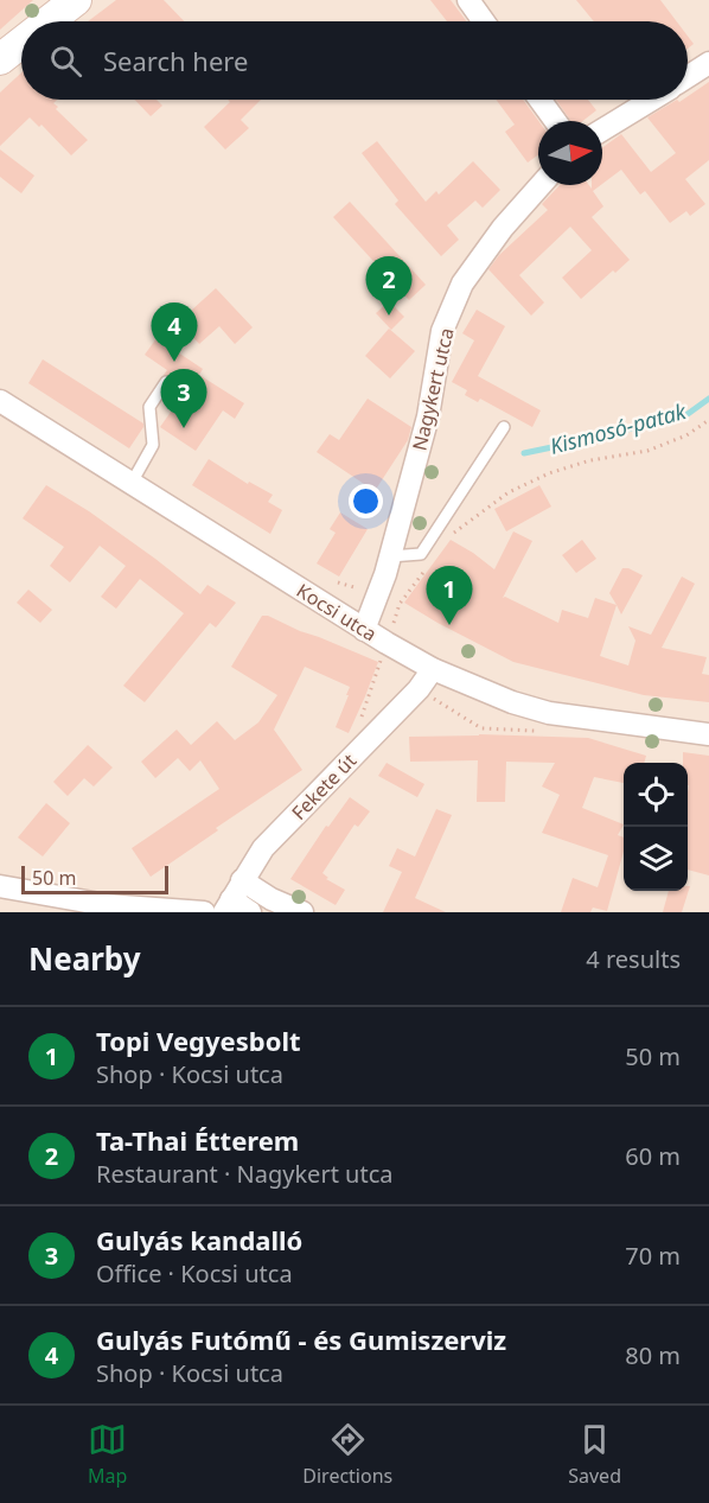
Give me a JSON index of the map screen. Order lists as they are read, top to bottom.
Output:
{
  "streets": {
    "street": ["Nagykert utca", "Kocsi utca", "Fekete út"]
  },
  "crossings": [
    ["Nagykert utca", "Kocsi utca"],
    ["Kocsi utca", "Fekete út"]
  ],
  "water": ["Kismosó-patak"],
  "scale_bar": "50 m",
  "north": "right",
  "page": {
    "search": "Search here",
    "pins": [
      "2",
      "4",
      "3",
      "1"
    ],
    "scale": "50 m",
    "heading": ["Nearby", "4 results"],
    "list": [
      {
        "mark": "1",
        "name": "Topi Vegyesbolt",
        "note": "Shop · Kocsi utca",
        "value": "50 m"
      },
      {
        "mark": "2",
        "name": "Ta-Thai Étterem",
        "note": "Restaurant · Nagykert utca",
        "value": "60 m"
      },
      {
        "mark": "3",
        "name": "Gulyás kandalló",
        "note": "Office · Kocsi utca",
        "value": "70 m"
      },
      {
        "mark": "4",
        "name": "Gulyás Futómű - és Gumiszerviz",
        "note": "Shop · Kocsi utca",
        "value": "80 m"
      }
    ],
    "nav": ["Map", "Directions", "Saved"]
  }
}
